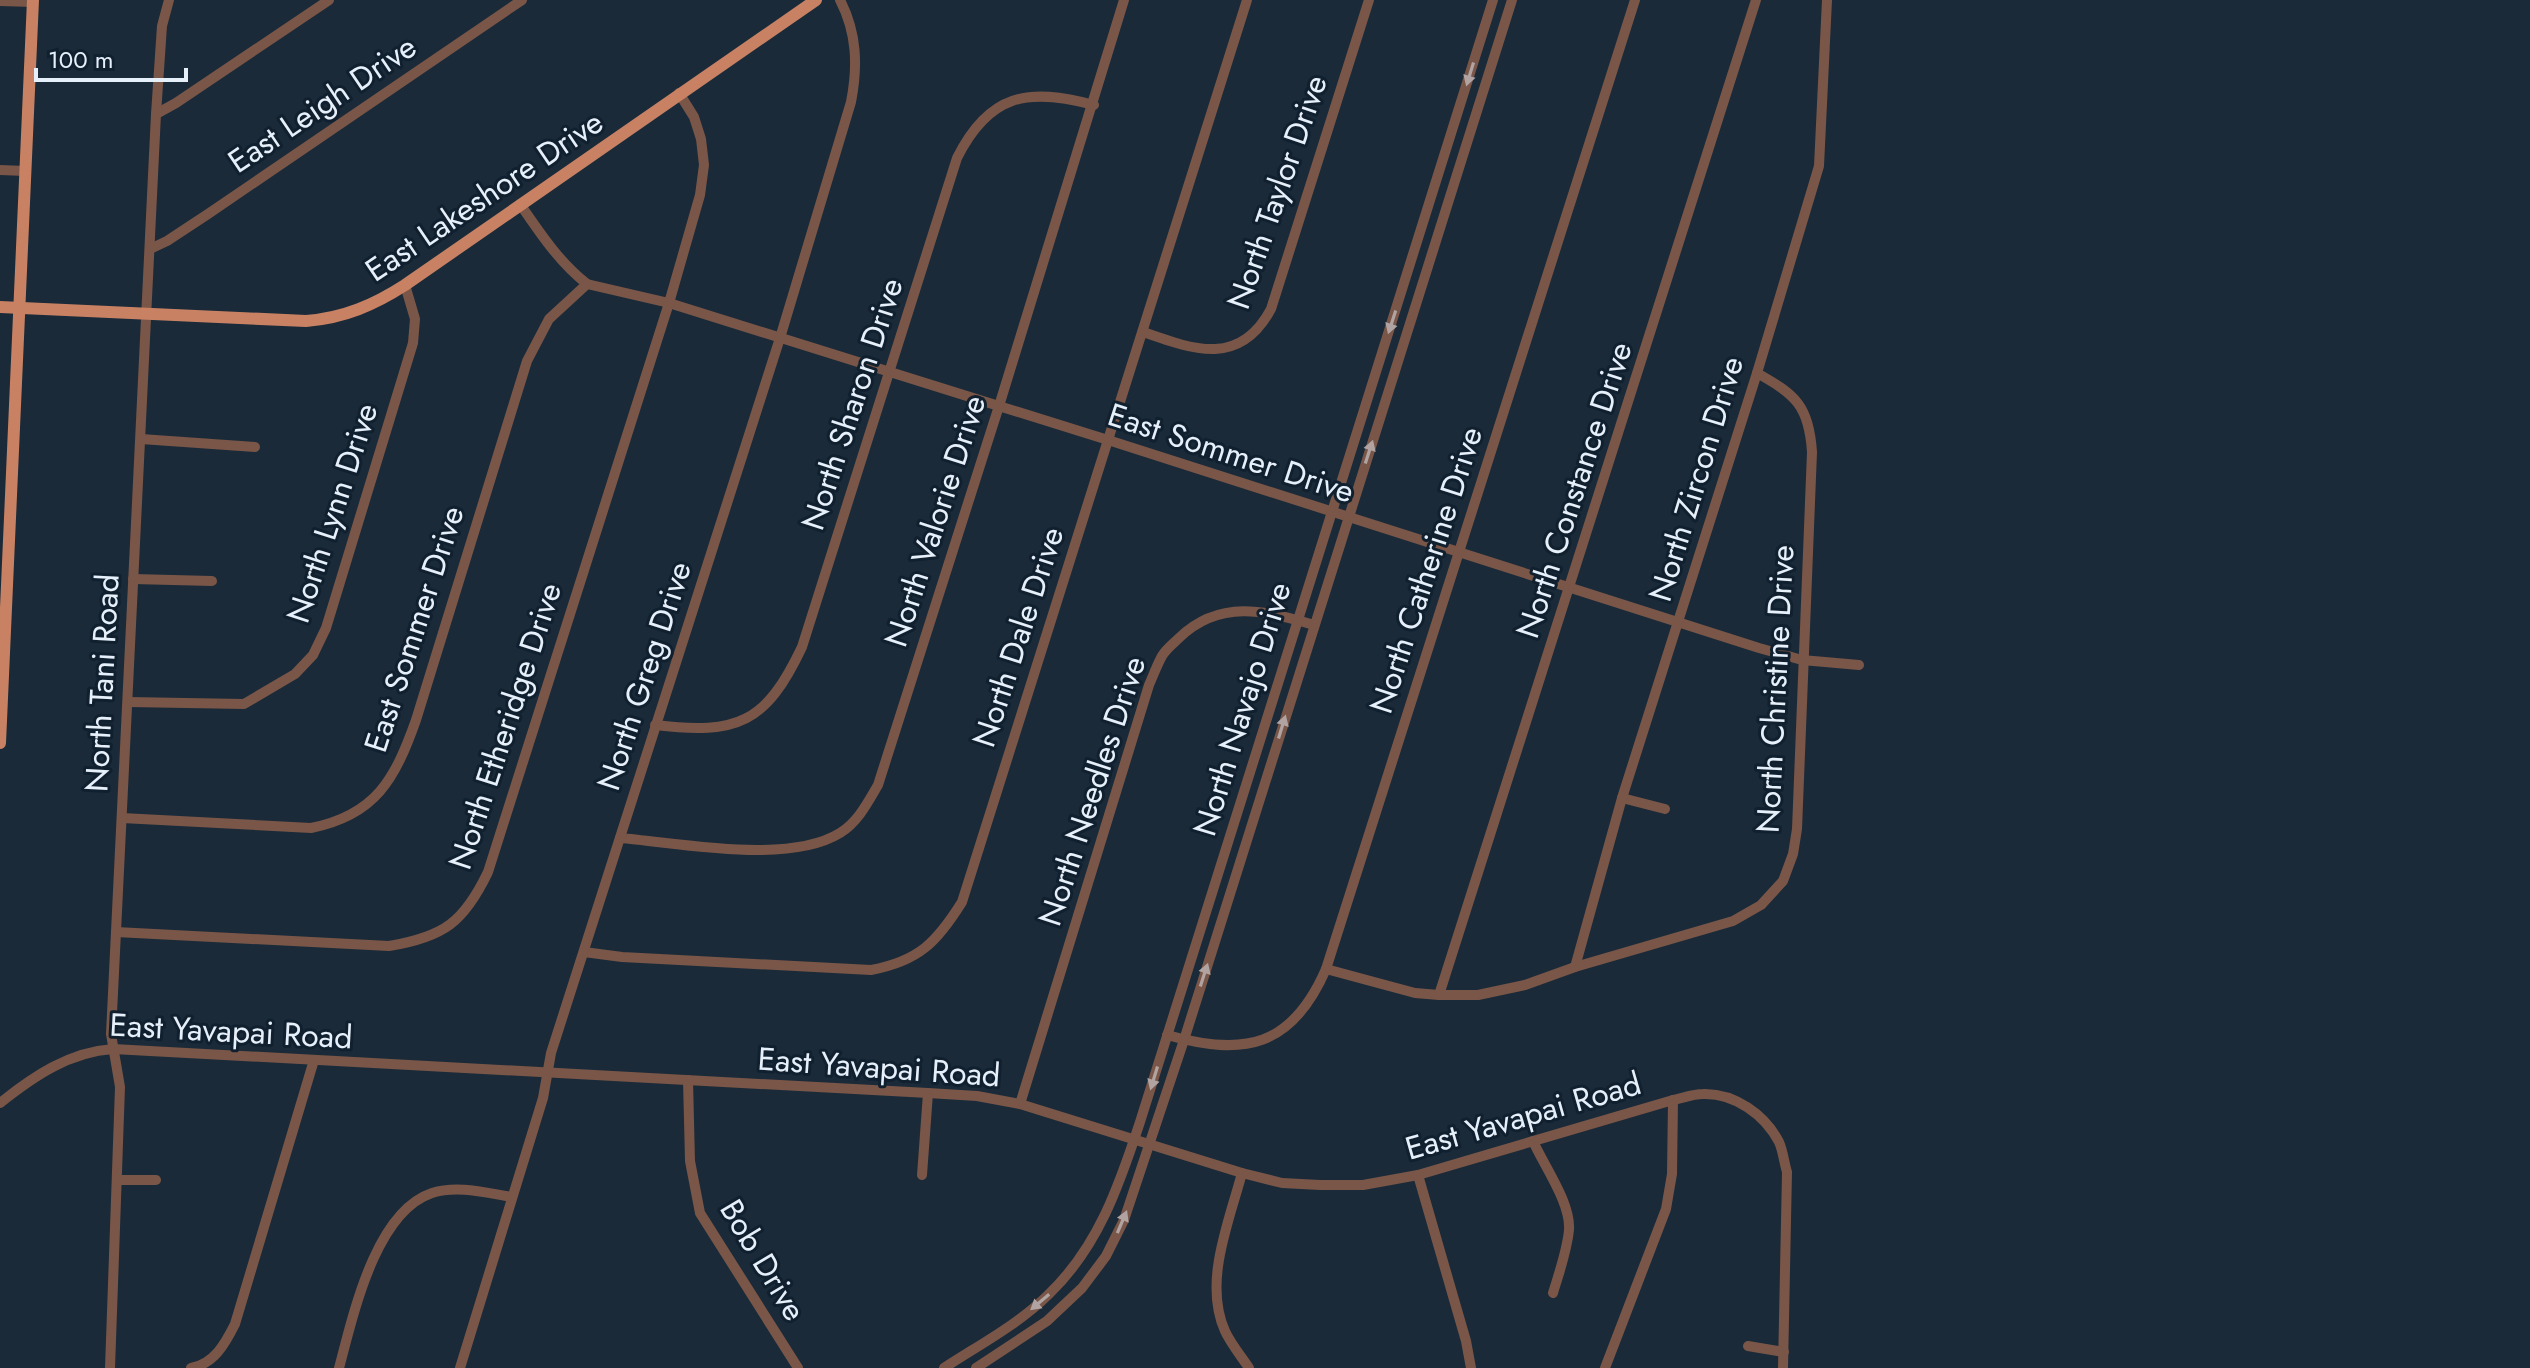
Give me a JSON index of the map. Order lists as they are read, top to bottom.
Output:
{
  "streets": {
    "main road": ["East Lakeshore Drive"],
    "street": [
      "East Leigh Drive",
      "North Taylor Drive",
      "North Sharon Drive",
      "East Sommer Drive",
      "North Zircon Drive",
      "North Constance Drive",
      "North Lynn Drive",
      "North Valorie Drive",
      "North Catherine Drive",
      "North Dale Drive",
      "North Greg Drive",
      "North Tani Road",
      "North Christine Drive",
      "North Navajo Drive",
      "North Etheridge Drive",
      "North Needles Drive",
      "East Yavapai Road",
      "Bob Drive"
    ]
  },
  "crossings": [
    ["East Leigh Drive", "North Tani Road"],
    ["North Taylor Drive", "North Dale Drive"],
    ["East Lakeshore Drive", "North Lynn Drive"],
    ["East Lakeshore Drive", "North Tani Road"],
    ["East Lakeshore Drive", "North Etheridge Drive"],
    ["North Sharon Drive", "East Sommer Drive"],
    ["North Sharon Drive", "North Valorie Drive"],
    ["North Sharon Drive", "North Greg Drive"],
    ["East Sommer Drive", "North Zircon Drive"],
    ["East Sommer Drive", "North Constance Drive"],
    ["East Sommer Drive", "North Valorie Drive"],
    ["East Sommer Drive", "North Catherine Drive"],
    ["East Sommer Drive", "North Dale Drive"],
    ["East Sommer Drive", "North Greg Drive"],
    ["East Sommer Drive", "North Tani Road"],
    ["East Sommer Drive", "North Christine Drive"],
    ["East Sommer Drive", "North Navajo Drive"],
    ["East Sommer Drive", "North Etheridge Drive"],
    ["North Zircon Drive", "North Christine Drive"],
    ["North Constance Drive", "North Christine Drive"],
    ["North Lynn Drive", "North Tani Road"],
    ["North Valorie Drive", "North Greg Drive"],
    ["North Catherine Drive", "North Christine Drive"],
    ["North Catherine Drive", "North Navajo Drive"],
    ["North Dale Drive", "North Greg Drive"],
    ["North Greg Drive", "East Yavapai Road"],
    ["North Tani Road", "North Etheridge Drive"],
    ["North Tani Road", "East Yavapai Road"],
    ["North Navajo Drive", "North Needles Drive"],
    ["North Navajo Drive", "East Yavapai Road"],
    ["North Needles Drive", "East Yavapai Road"],
    ["East Yavapai Road", "Bob Drive"]
  ],
  "scale_bar": "100 m"
}
